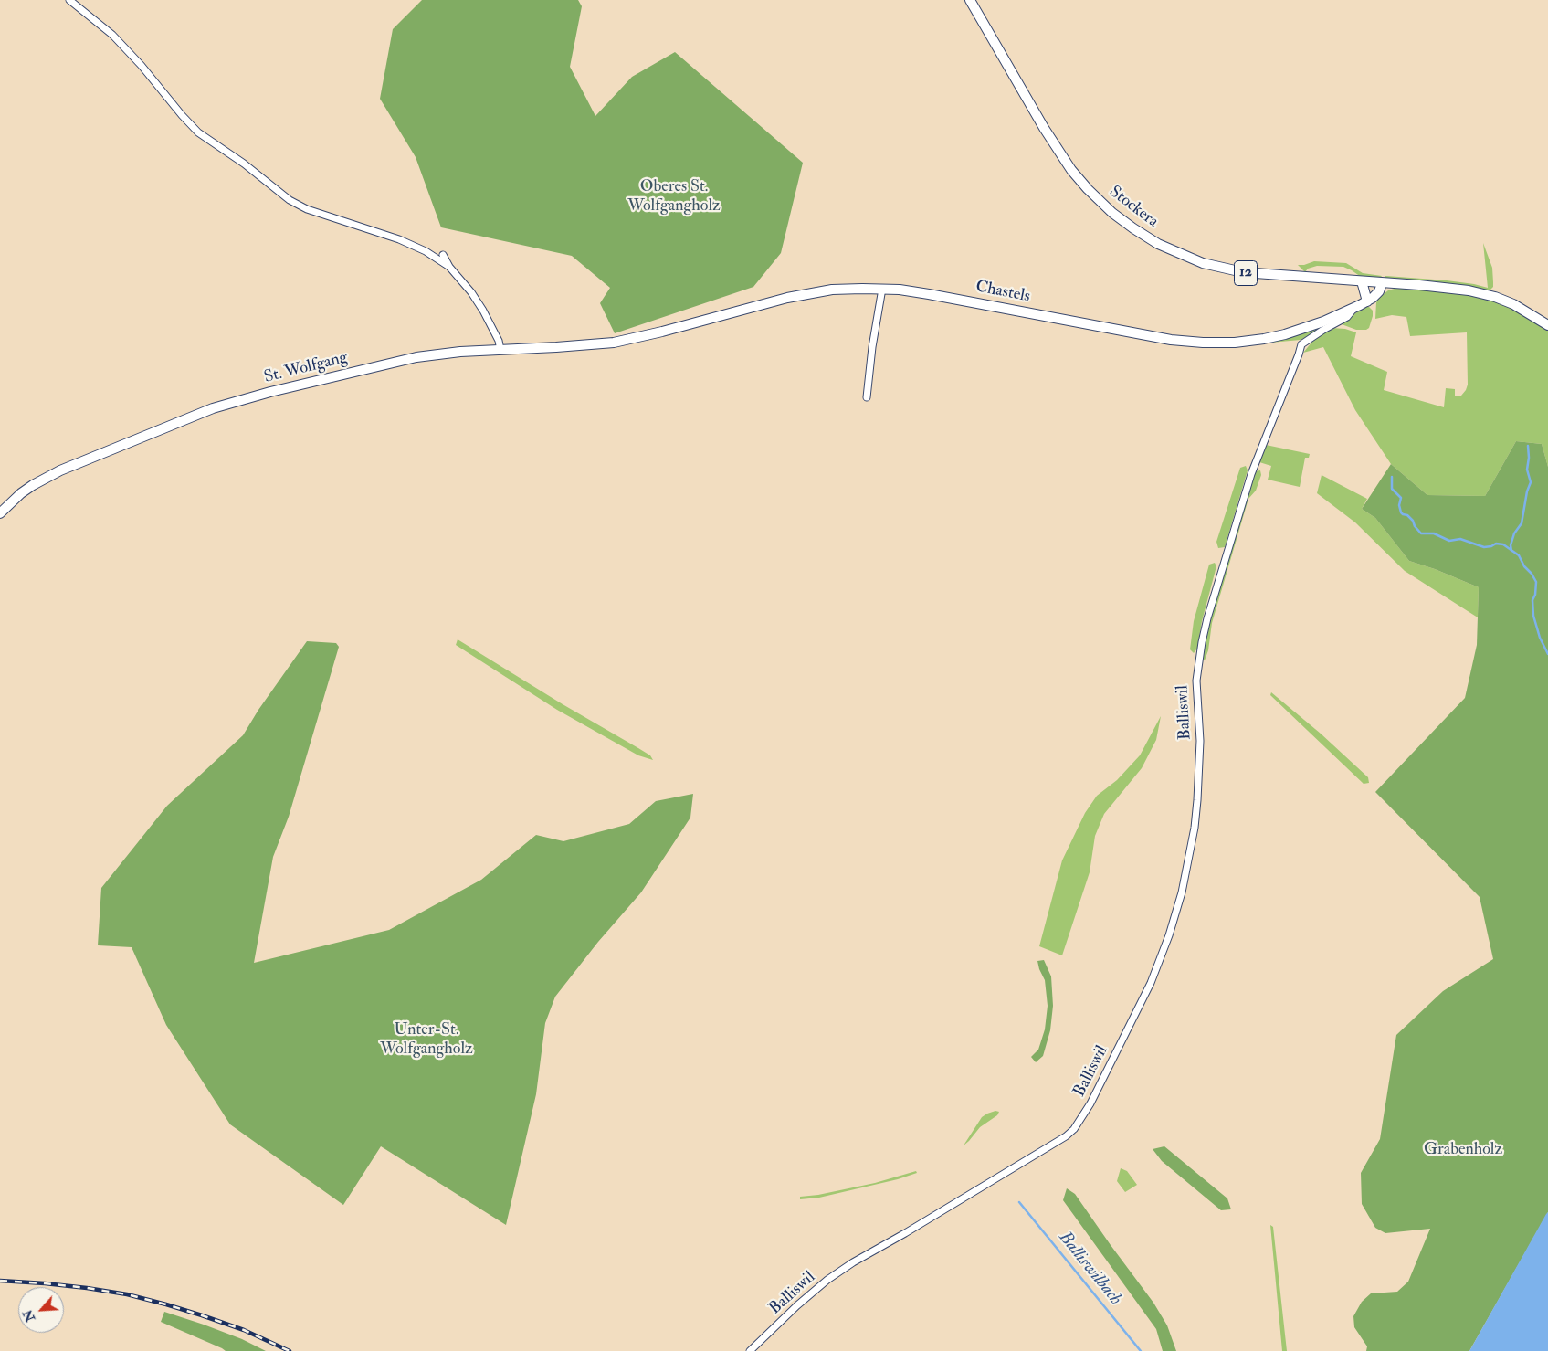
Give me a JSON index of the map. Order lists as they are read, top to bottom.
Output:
{
  "streets": {
    "main road": [
      "Stockera",
      "12",
      "Chastels",
      "St. Wolfgang"
    ],
    "street": ["Balliswil"]
  },
  "crossings": [
    ["Stockera", "12"],
    ["Stockera", "Chastels"],
    ["12", "Chastels"],
    ["Chastels", "St. Wolfgang"],
    ["Chastels", "Balliswil"]
  ],
  "water": ["Balliswilbach"],
  "parks": ["Oberes St. Wolfgangholz", "Unter-St. Wolfgangholz", "Grabenholz"],
  "north": "bottom left"
}
